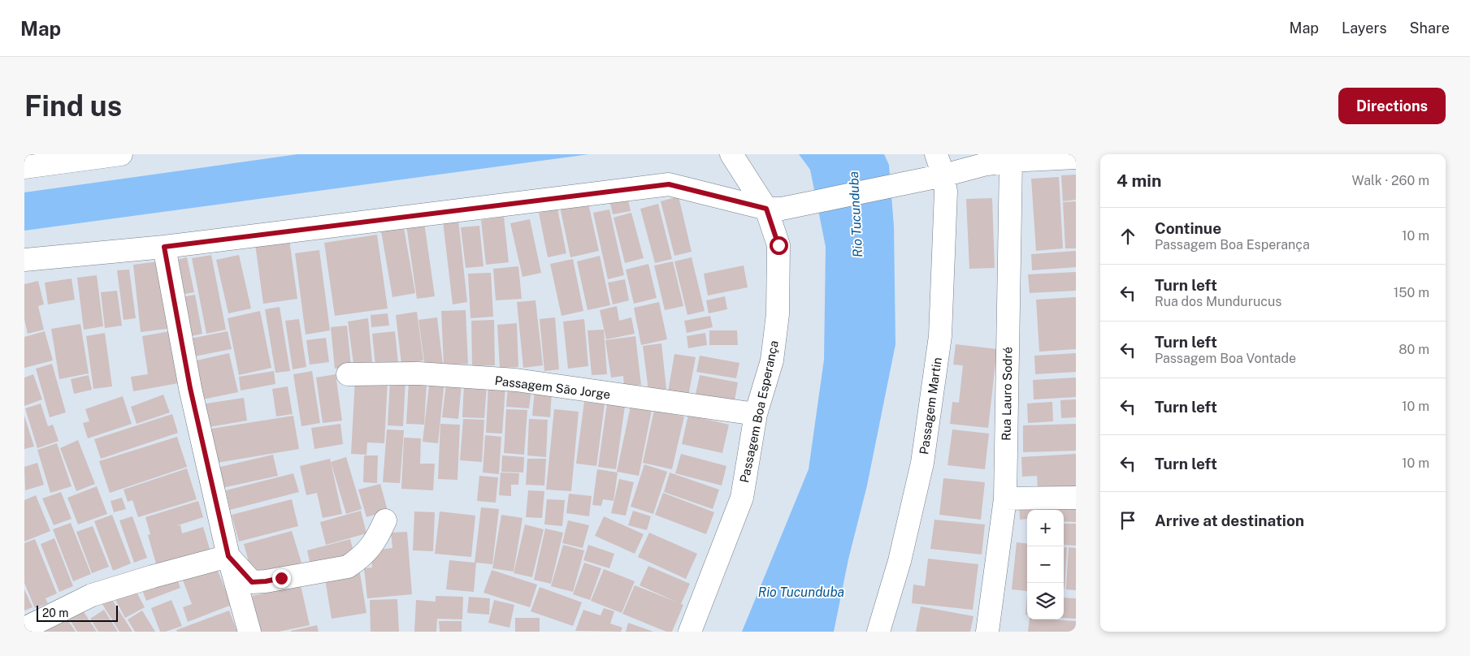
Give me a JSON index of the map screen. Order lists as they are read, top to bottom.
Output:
{
  "streets": {
    "street": [
      "Passagem São Jorge",
      "Rua Lauro Sodré",
      "Passagem Martin",
      "Passagem Boa Esperança"
    ]
  },
  "crossings": [
    ["Passagem São Jorge", "Passagem Boa Esperança"]
  ],
  "water": ["Rio Tucunduba"],
  "scale_bar": "20 m",
  "page": {
    "header": "Map",
    "nav": ["Map", "Layers", "Share"],
    "buttons": "Directions",
    "title": "Find us",
    "heading": ["4 min", "Walk · 260 m"],
    "list": [
      ["Continue", "Passagem Boa Esperança", "10 m"],
      ["Turn left", "Rua dos Mundurucus", "150 m"],
      ["Turn left", "Passagem Boa Vontade", "80 m"],
      ["Turn left", "10 m"],
      ["Turn left", "10 m"],
      "Arrive at destination"
    ],
    "map_buttons": ["+", "−"],
    "scale": "20 m"
  }
}
